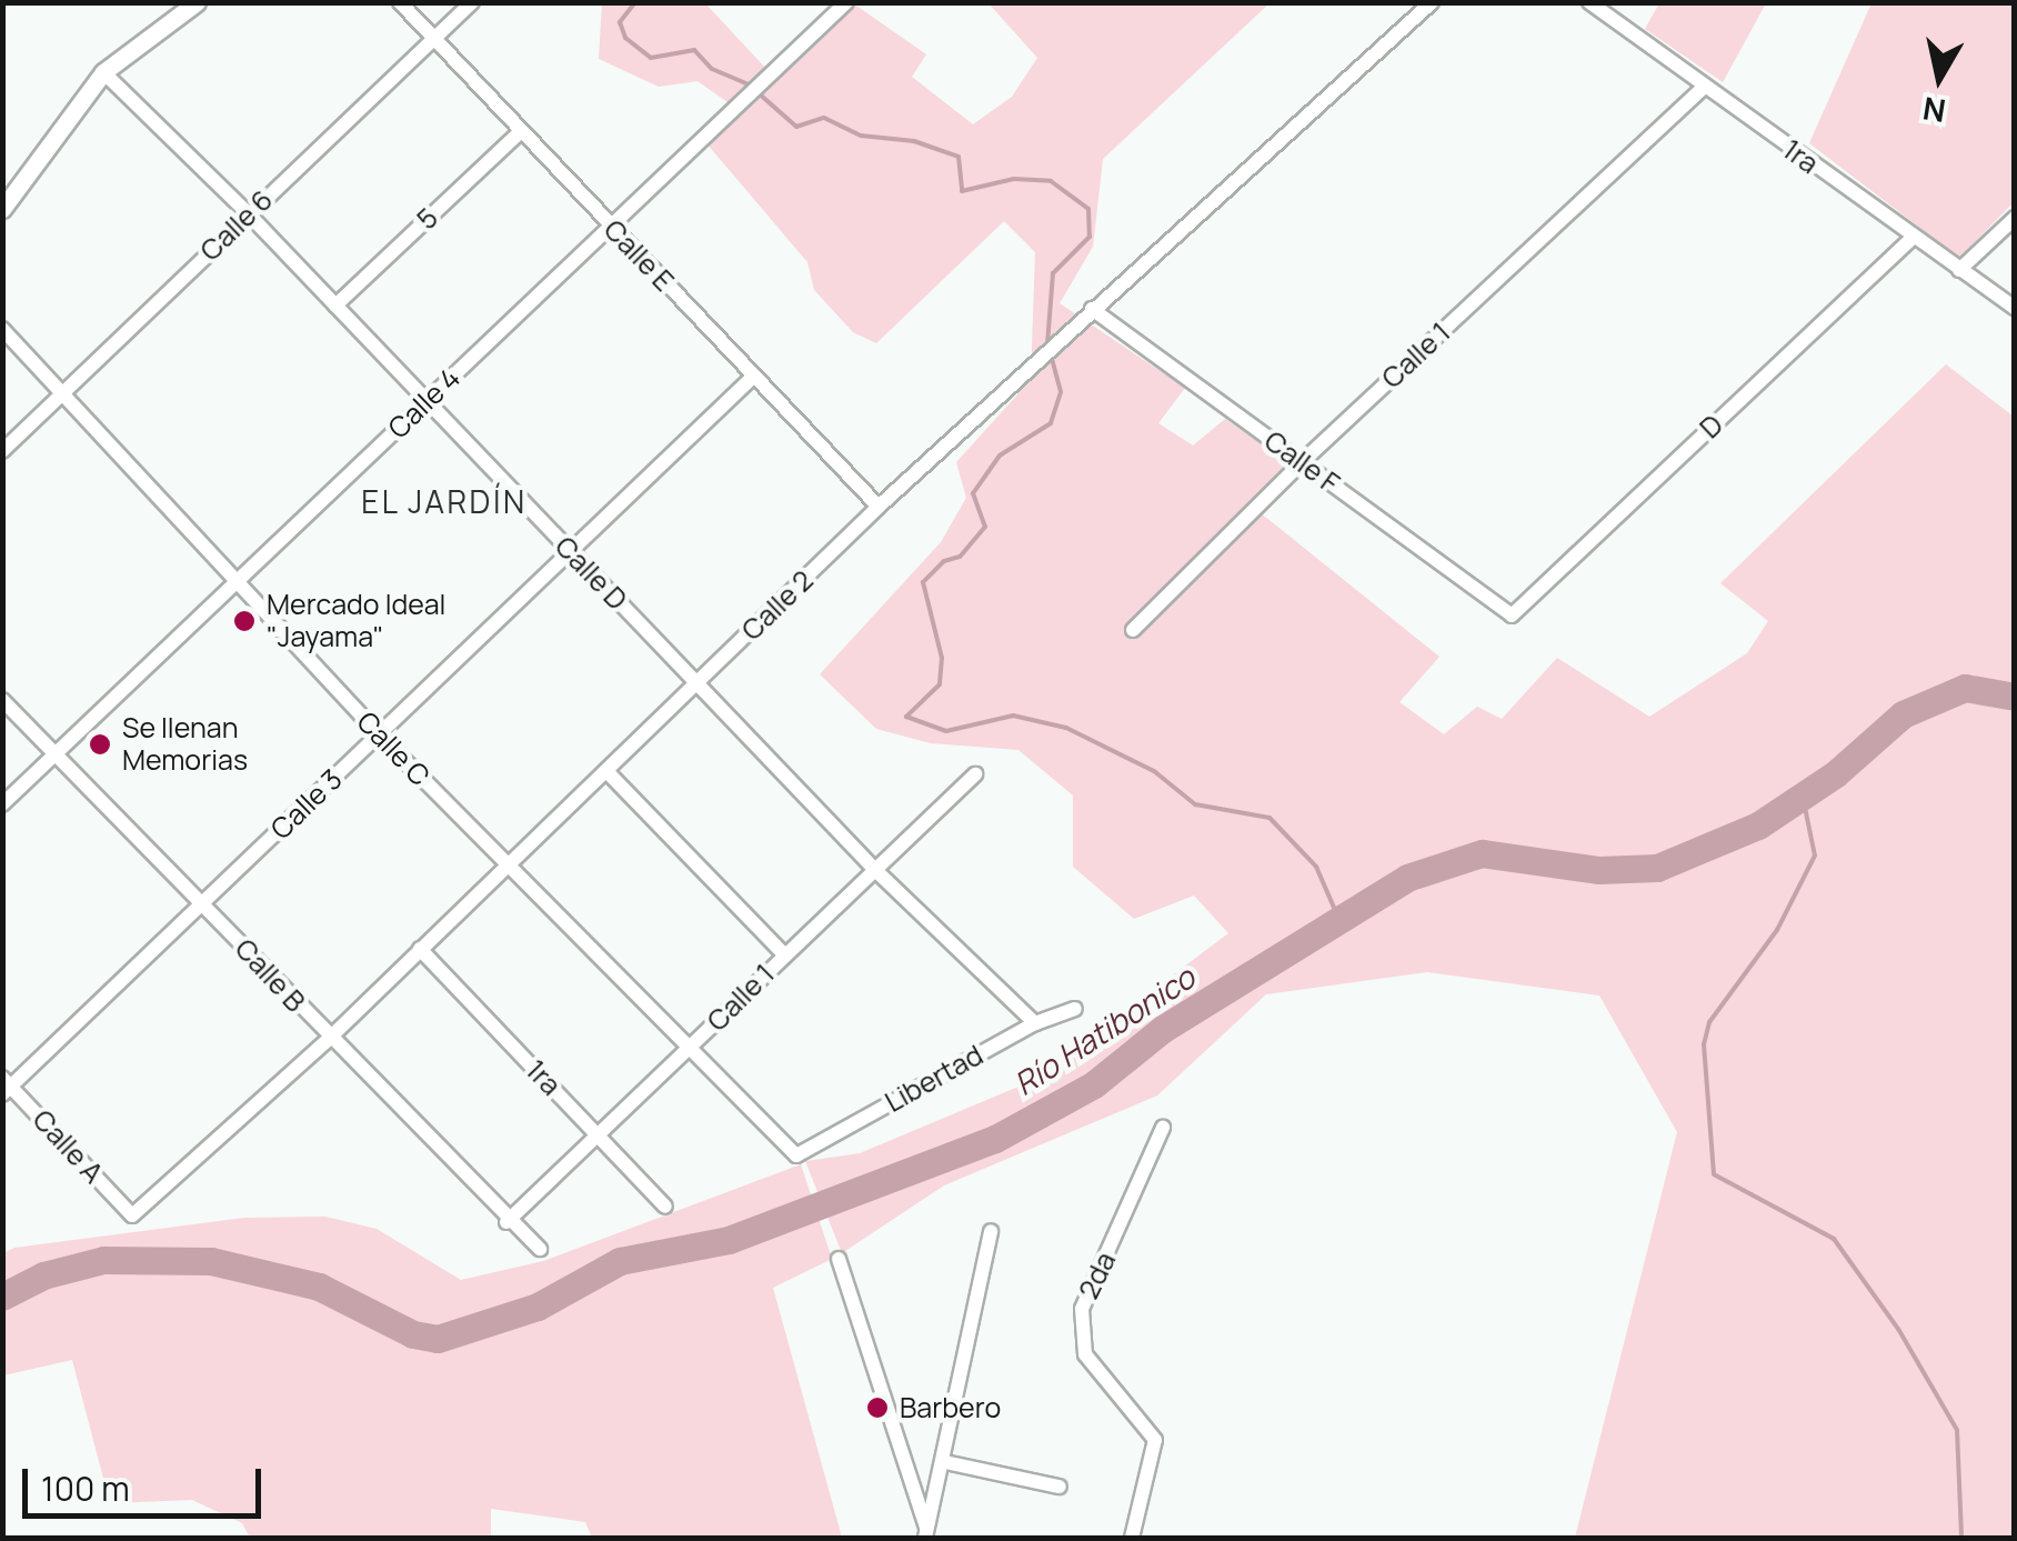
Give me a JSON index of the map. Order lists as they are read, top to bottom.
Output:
{
  "streets": {
    "street": [
      "1ra",
      "5",
      "Calle 6",
      "Calle E",
      "Calle 1",
      "Calle 4",
      "D",
      "Calle F",
      "Calle D",
      "Calle 2",
      "Calle C",
      "Calle 3",
      "Calle B",
      "Libertad",
      "Calle A",
      "2da"
    ]
  },
  "crossings": [
    ["1ra", "Calle 1"],
    ["1ra", "D"],
    ["1ra", "Calle 2"],
    ["5", "Calle E"],
    ["5", "Calle D"],
    ["Calle 6", "Calle E"],
    ["Calle 6", "Calle D"],
    ["Calle 6", "Calle C"],
    ["Calle E", "Calle 4"],
    ["Calle E", "Calle 2"],
    ["Calle E", "Calle 3"],
    ["Calle 1", "Calle F"],
    ["Calle 1", "Calle D"],
    ["Calle 1", "Calle C"],
    ["Calle 1", "Calle B"],
    ["Calle 4", "Calle D"],
    ["Calle 4", "Calle C"],
    ["Calle 4", "Calle B"],
    ["D", "Calle F"],
    ["Calle F", "Calle 2"],
    ["Calle D", "Calle 2"],
    ["Calle D", "Calle 3"],
    ["Calle D", "Libertad"],
    ["Calle 2", "Calle C"],
    ["Calle 2", "Calle B"],
    ["Calle 2", "Calle A"],
    ["Calle C", "Calle 3"],
    ["Calle C", "Libertad"],
    ["Calle 3", "Calle B"],
    ["Calle 3", "Calle A"]
  ],
  "districts": ["EL JARDÍN"],
  "water": ["Río Hatibonico"],
  "places": ["Mercado Ideal \"Jayama\"", "Se llenan Memorias", "Barbero"],
  "scale_bar": "100 m",
  "north": "bottom"
}
